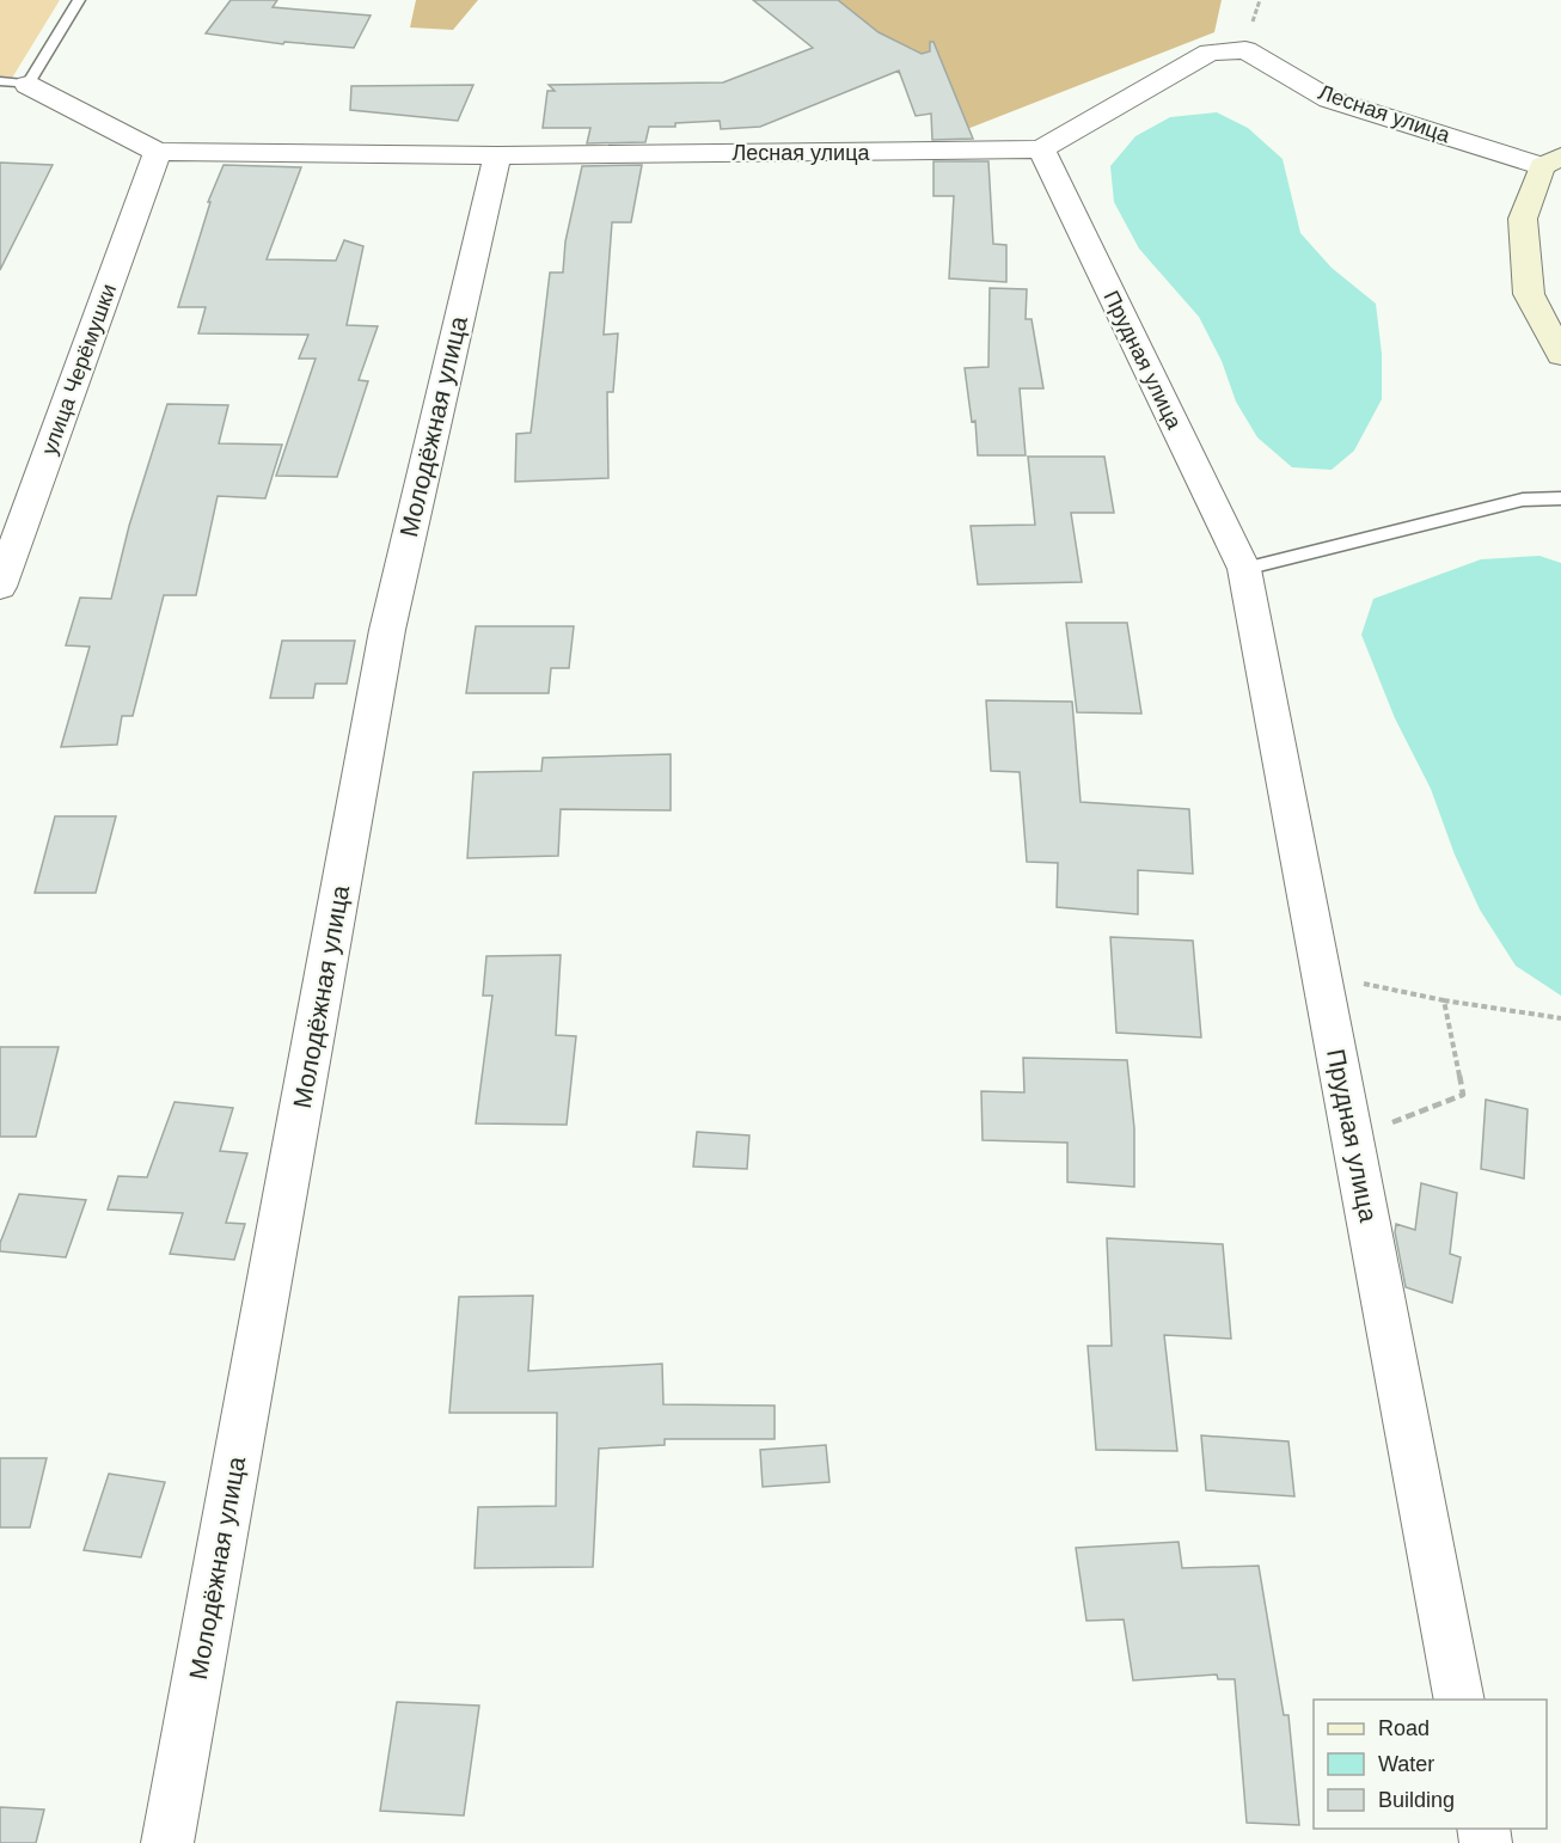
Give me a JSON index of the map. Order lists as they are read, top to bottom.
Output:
{
  "streets": {
    "street": [
      "Лесная улица",
      "Прудная улица",
      "улица Черёмушки",
      "Молодёжная улица"
    ]
  },
  "crossings": [
    ["Лесная улица", "Прудная улица"],
    ["Лесная улица", "улица Черёмушки"],
    ["Лесная улица", "Молодёжная улица"]
  ],
  "legend": ["Road", "Water", "Building"]
}
